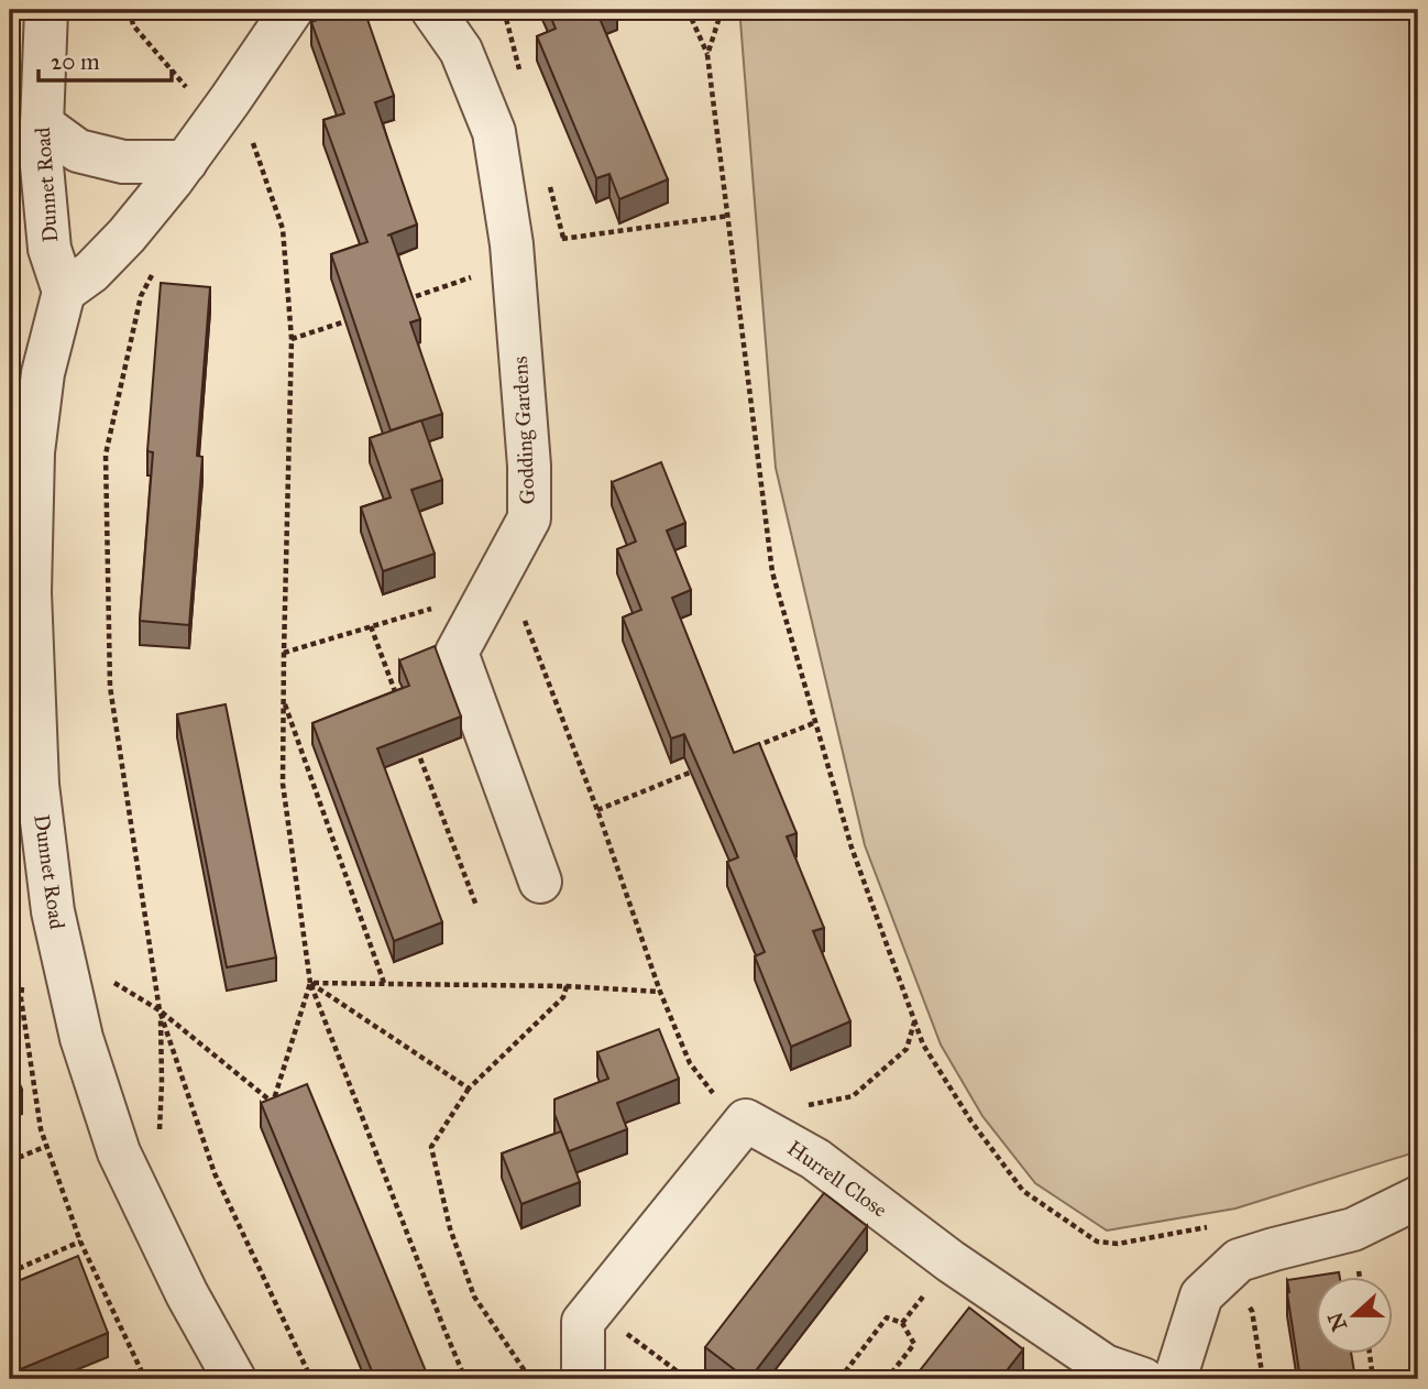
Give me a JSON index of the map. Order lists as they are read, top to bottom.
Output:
{
  "streets": {
    "street": ["Dunnet Road", "Godding Gardens", "Hurrell Close"]
  },
  "scale_bar": "20 m",
  "north": "left"
}
